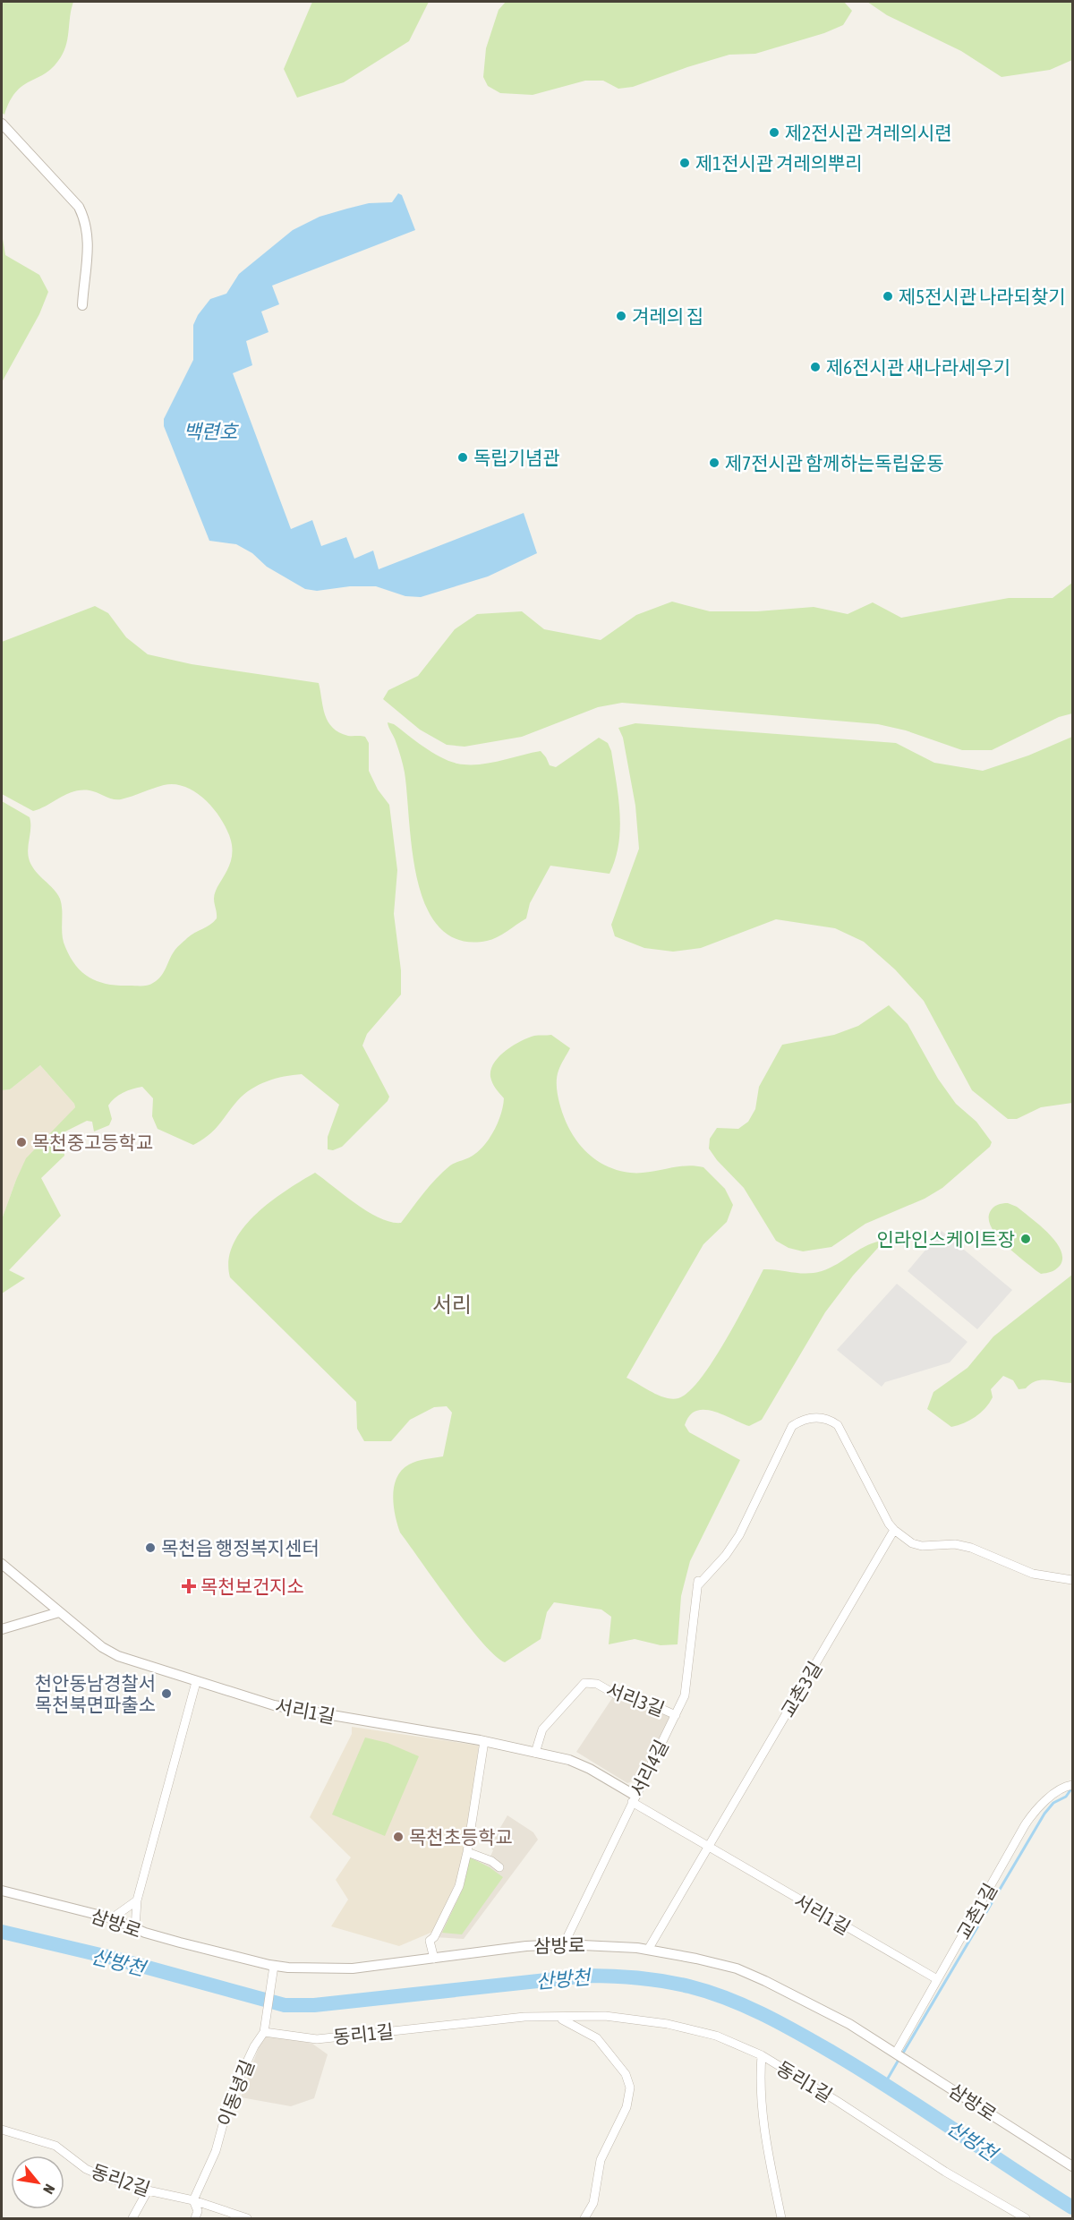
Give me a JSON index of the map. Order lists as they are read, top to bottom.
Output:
{
  "streets": {
    "street": [
      "교촌3길",
      "서리3길",
      "서리1길",
      "서리4길",
      "교촌1길",
      "삼방로",
      "동리1길",
      "이동녕길",
      "동리2길"
    ]
  },
  "crossings": [
    ["교촌3길", "서리1길"],
    ["교촌3길", "서리4길"],
    ["서리3길", "서리1길"],
    ["서리3길", "서리4길"],
    ["서리1길", "서리4길"],
    ["서리1길", "교촌1길"],
    ["서리4길", "삼방로"],
    ["교촌1길", "삼방로"],
    ["삼방로", "이동녕길"],
    ["동리1길", "이동녕길"],
    ["이동녕길", "동리2길"]
  ],
  "districts": ["서리"],
  "water": ["백련호", "산방천"],
  "places": {
    "other": [
      "제2전시관 겨레의시련",
      "제1전시관 겨레의뿌리",
      "제5전시관 나라되찾기",
      "겨레의 집",
      "제6전시관 새나라세우기",
      "독립기념관",
      "제7전시관 함께하는독립운동",
      "목천중고등학교",
      "인라인스케이트장",
      "목천읍 행정복지센터",
      "천안동남경찰서 목천북면파출소",
      "목천초등학교"
    ],
    "health": ["목천보건지소"]
  },
  "north": "bottom right"
}
